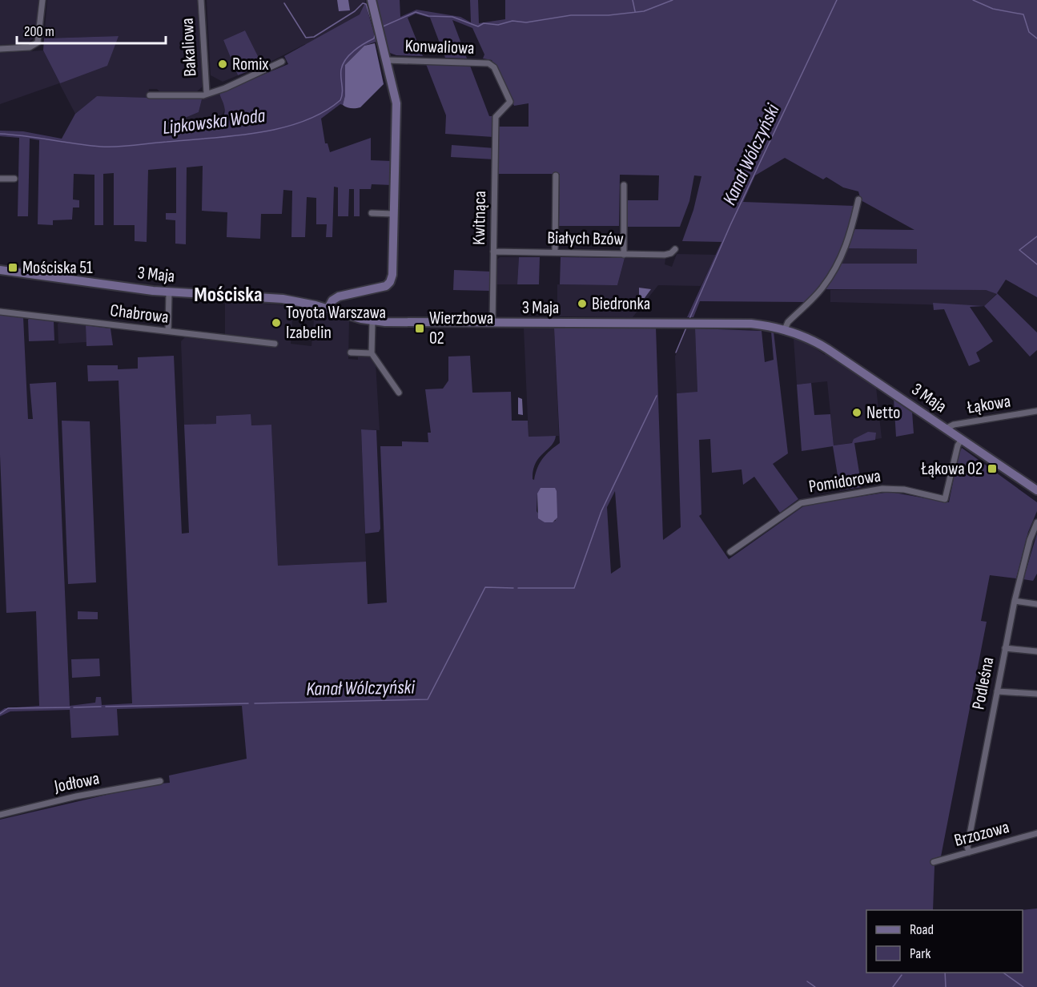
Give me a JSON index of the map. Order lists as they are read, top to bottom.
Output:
{
  "streets": {
    "street": [
      "Bakaliowa",
      "Konwaliowa",
      "Kwitnąca",
      "Białych Bzów",
      "3 Maja",
      "Chabrowa",
      "Łąkowa",
      "Pomidorowa",
      "Podleśna",
      "Jodłowa",
      "Brzozowa"
    ]
  },
  "crossings": [
    ["Konwaliowa", "Kwitnąca"],
    ["Kwitnąca", "Białych Bzów"],
    ["Kwitnąca", "3 Maja"],
    ["3 Maja", "Łąkowa"],
    ["3 Maja", "Pomidorowa"],
    ["Podleśna", "Brzozowa"]
  ],
  "districts": ["Mościska"],
  "water": ["Lipkowska Woda", "Kanał Wólczyński"],
  "places": {
    "other": [
      "Romix",
      "Biedronka",
      "Toyota Warszawa Izabelin",
      "Netto"
    ],
    "transit": ["Mościska 51", "Wierzbowa 02", "Łąkowa 02"]
  },
  "legend": ["Road", "Park"],
  "scale_bar": "200 m"
}
